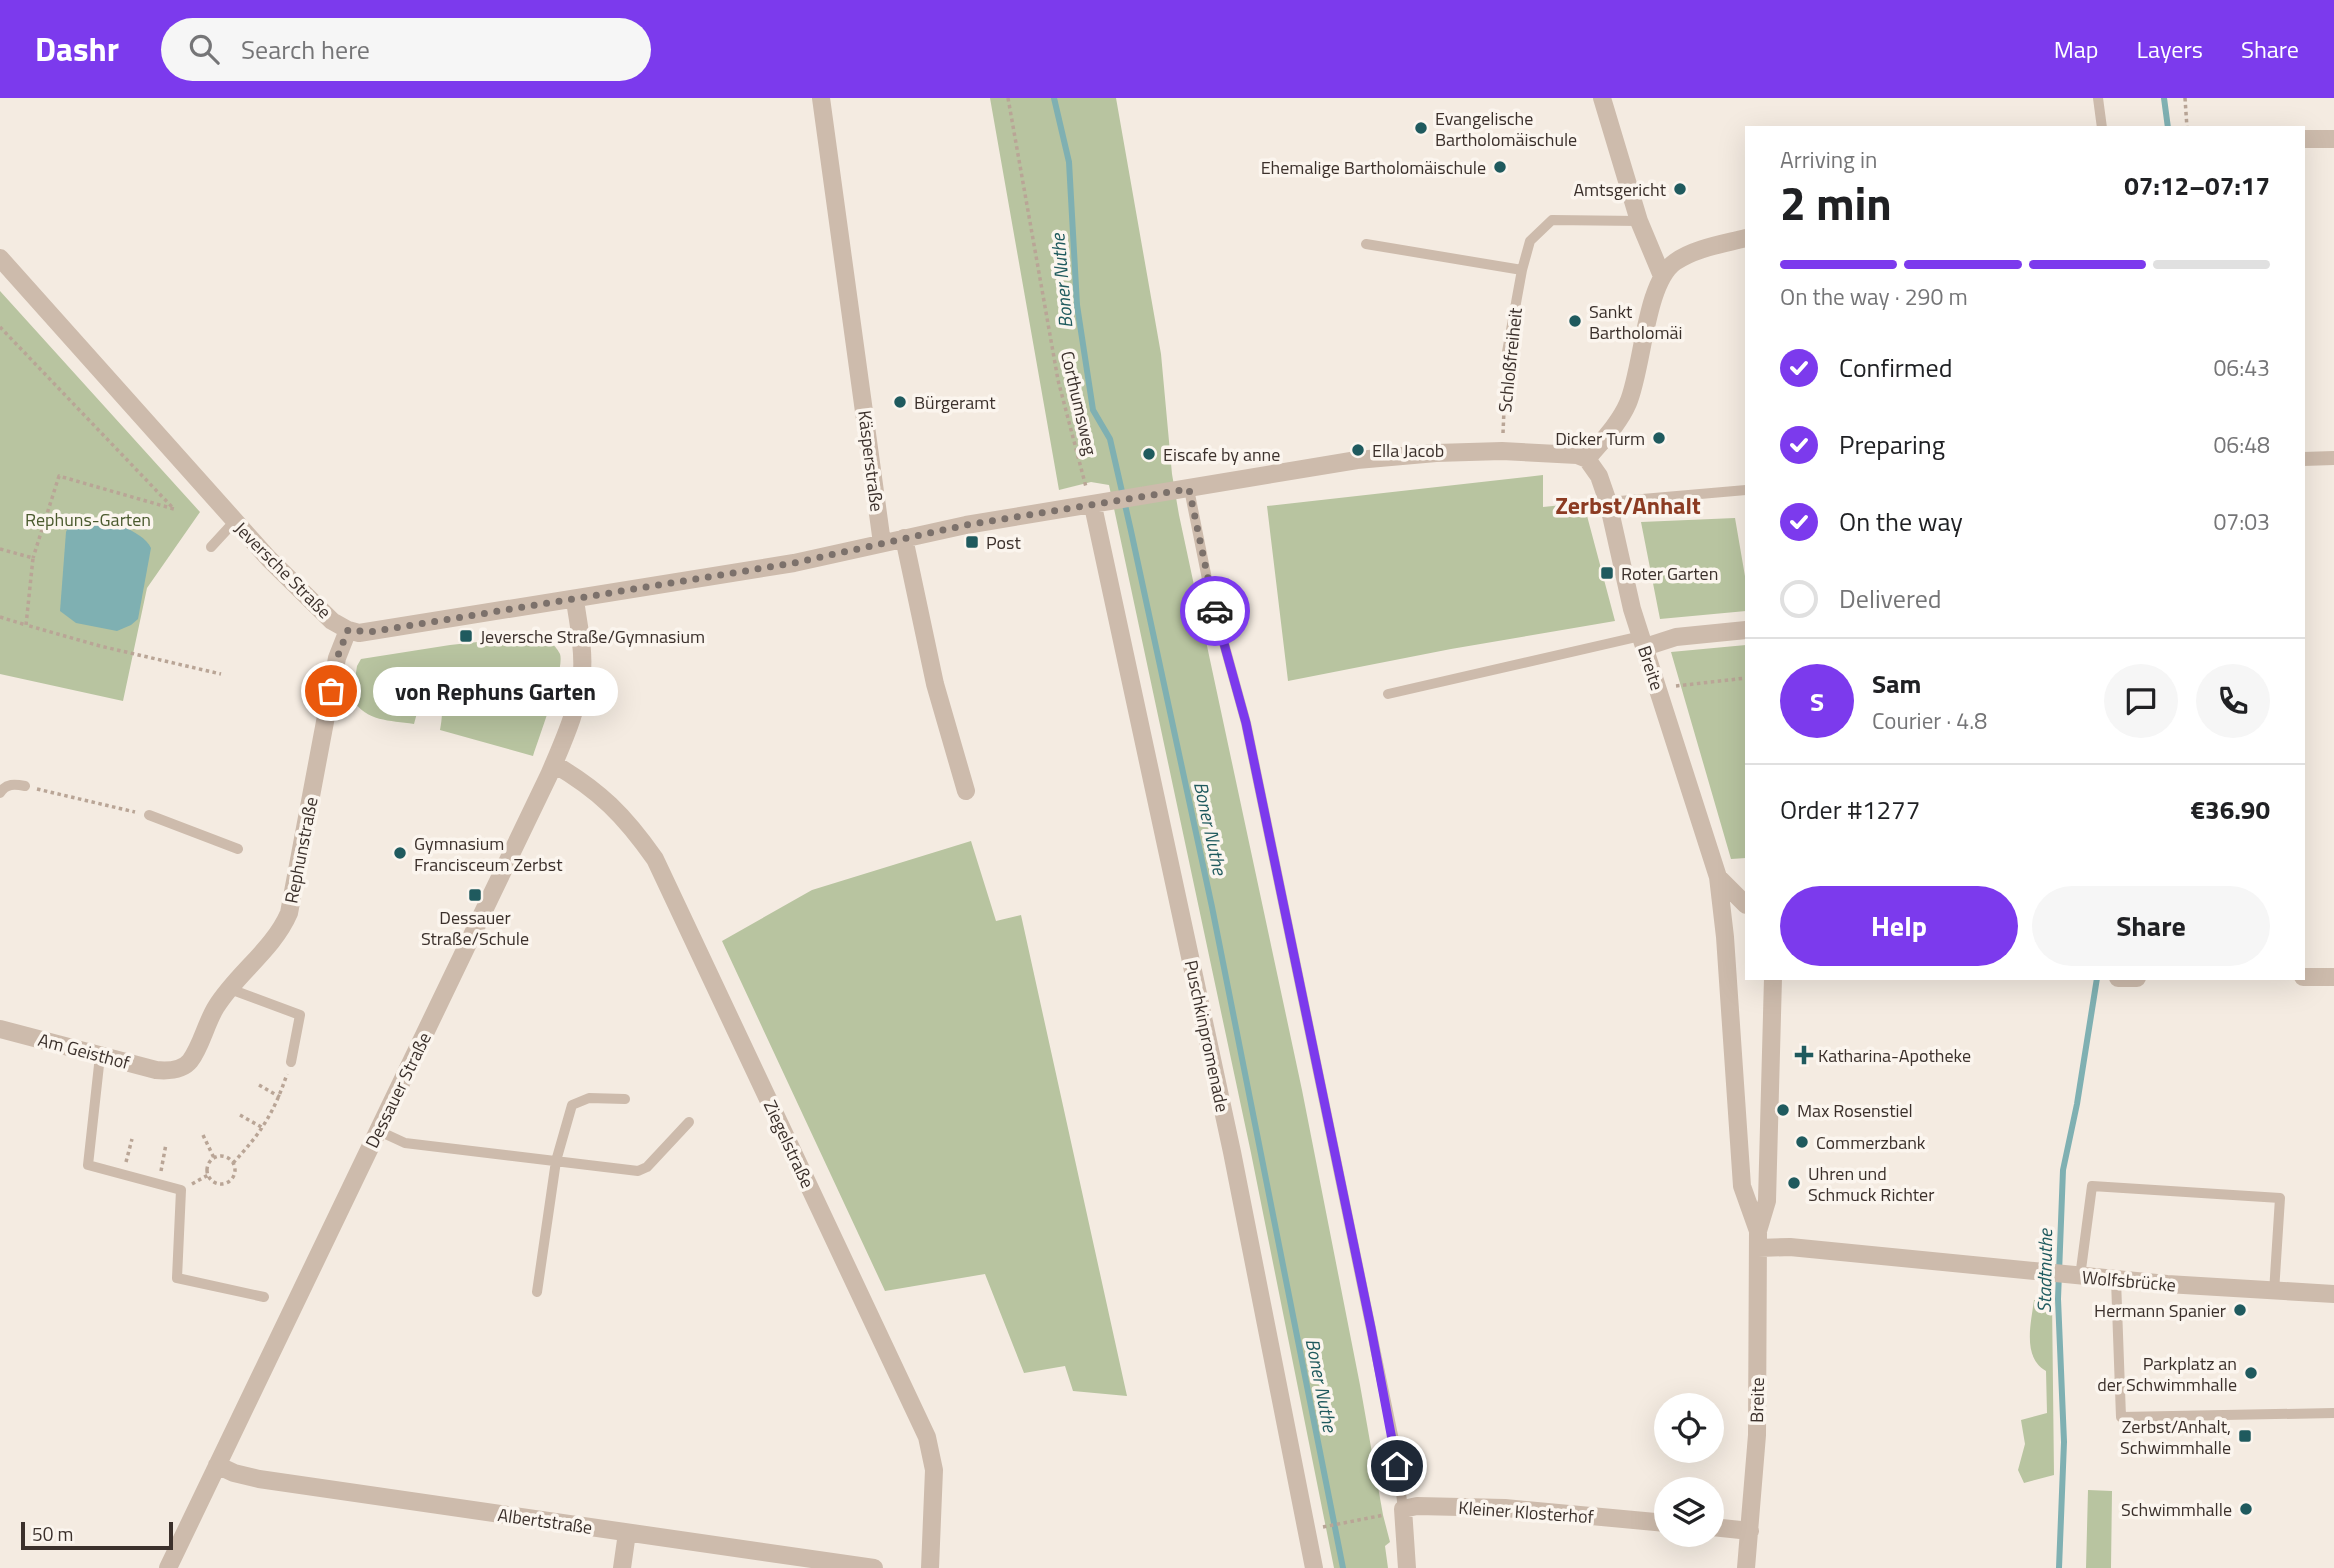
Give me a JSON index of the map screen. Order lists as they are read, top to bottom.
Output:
{
  "streets": {
    "street": [
      "Käsperstraße",
      "Jeversche Straße",
      "Breite",
      "Rephunstraße",
      "Puschkinpromenade",
      "Am Geisthof",
      "Dessauer Straße",
      "Ziegelstraße",
      "Wolfsbrücke",
      "Kleiner Klosterhof",
      "Albertstraße"
    ],
    "lane": ["Schloßfreiheit"],
    "path": ["Corthumsweg"]
  },
  "crossings": [
    ["Corthumsweg", "Puschkinpromenade"],
    ["Käsperstraße", "Jeversche Straße"],
    ["Jeversche Straße", "Rephunstraße"],
    ["Jeversche Straße", "Dessauer Straße"],
    ["Breite", "Wolfsbrücke"],
    ["Rephunstraße", "Am Geisthof"],
    ["Dessauer Straße", "Ziegelstraße"],
    ["Dessauer Straße", "Albertstraße"]
  ],
  "districts": ["Zerbst/Anhalt"],
  "water": ["Boner Nuthe", "Stadtnuthe"],
  "parks": ["Rephuns-Garten"],
  "places": {
    "other": [
      "Evangelische Bartholomäischule",
      "Ehemalige Bartholomäischule",
      "Amtsgericht",
      "Sankt Bartholomäi",
      "Bürgeramt",
      "Dicker Turm",
      "Ella Jacob",
      "Eiscafe by anne",
      "von Rephuns Garten",
      "Gymnasium Francisceum Zerbst",
      "Max Rosenstiel",
      "Commerzbank",
      "Uhren und Schmuck Richter",
      "Hermann Spanier",
      "Parkplatz an der Schwimmhalle",
      "Schwimmhalle"
    ],
    "transit": [
      "Post",
      "Roter Garten",
      "Jeversche Straße/Gymnasium",
      "Dessauer Straße/Schule",
      "Zerbst/Anhalt, Schwimmhalle"
    ],
    "health": ["Katharina-Apotheke"]
  },
  "scale_bar": "50 m",
  "page": {
    "header": "Dashr",
    "search": "Search here",
    "nav": ["Map", "Layers", "Share"],
    "heading": ["2 min", "Arriving in", "07:12–07:17"],
    "panel": [
      "Sam",
      "Courier · 4.8",
      "Order #1277",
      "€36.90"
    ],
    "bar": "On the way · 290 m",
    "list": [
      ["Confirmed", "06:43"],
      ["Preparing", "06:48"],
      ["On the way", "07:03"],
      "Delivered"
    ],
    "round": "S",
    "bubble": "von Rephuns Garten",
    "buttons": ["Help", "Share"],
    "scale": "50 m"
  }
}
